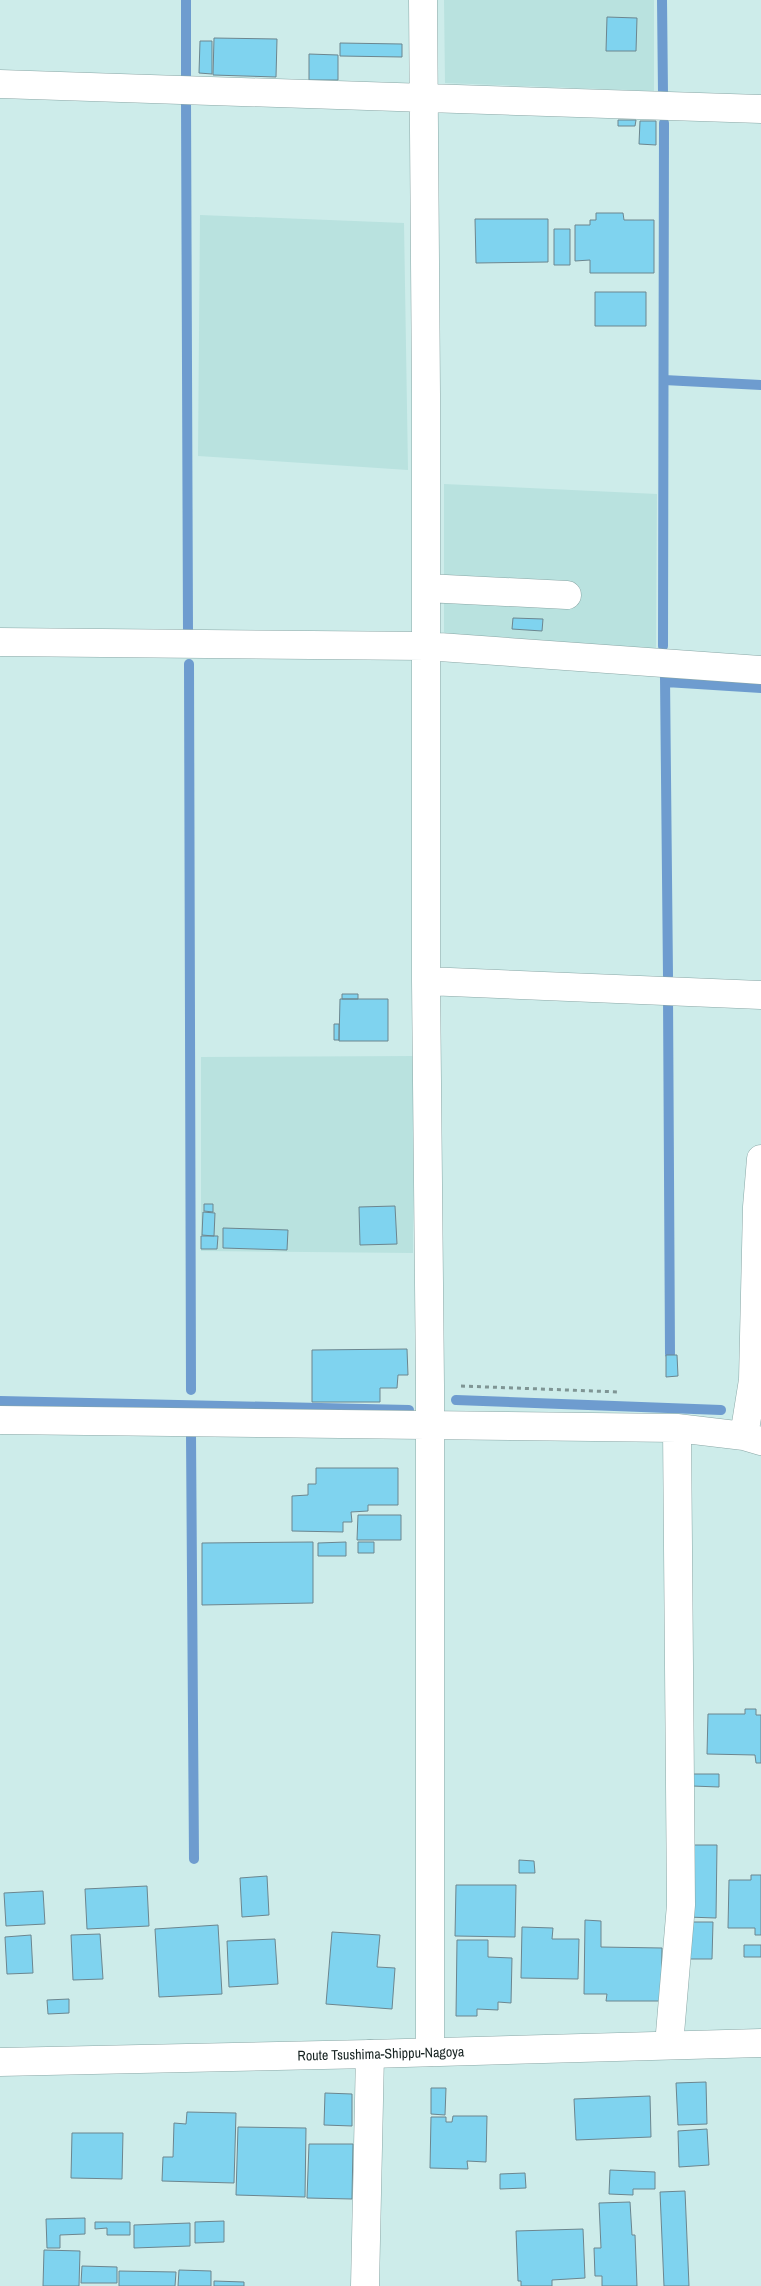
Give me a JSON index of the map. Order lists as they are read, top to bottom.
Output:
{
  "streets": {
    "street": ["Route Tsushima-Shippu-Nagoya"]
  }
}
